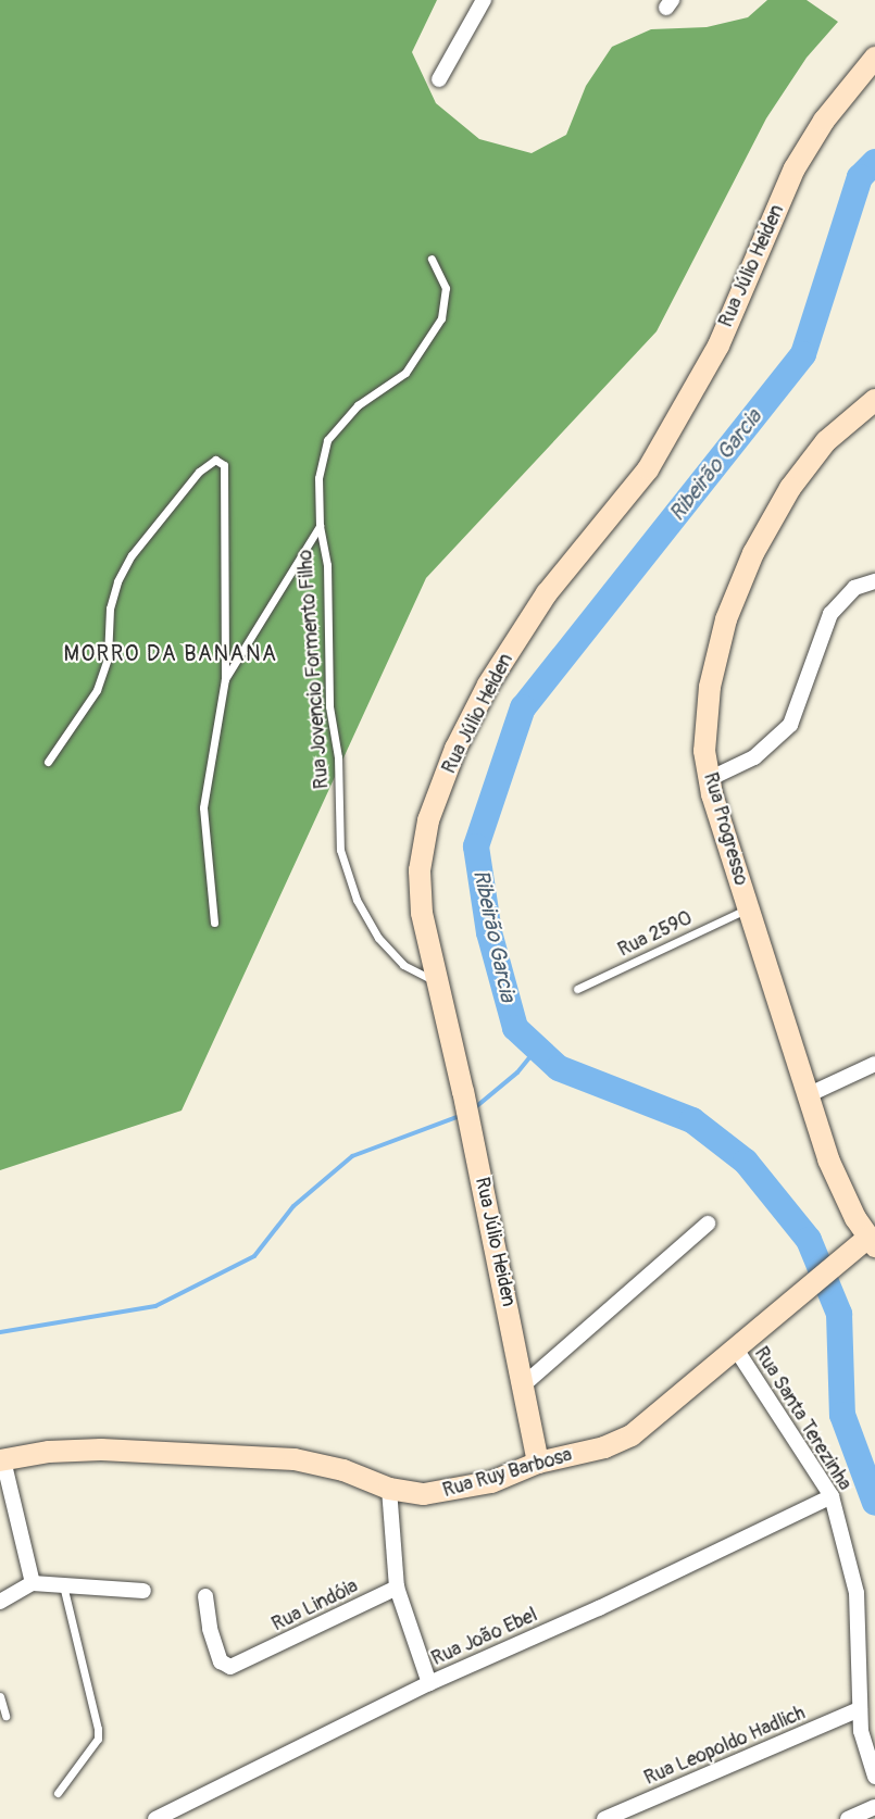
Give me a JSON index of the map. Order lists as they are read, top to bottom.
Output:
{
  "streets": {
    "street": [
      "Rua Júlio Heiden",
      "Rua Progresso",
      "Rua Santa Terezinha",
      "Rua Ruy Barbosa",
      "Rua Lindóia",
      "Rua João Ebel",
      "Rua Leopoldo Hadlich"
    ],
    "lane": ["Rua Jovencio Formento Filho", "Rua 2590"]
  },
  "crossings": [
    ["Rua Júlio Heiden", "Rua Jovencio Formento Filho"],
    ["Rua Júlio Heiden", "Rua Ruy Barbosa"],
    ["Rua Progresso", "Rua 2590"],
    ["Rua Progresso", "Rua Ruy Barbosa"],
    ["Rua Santa Terezinha", "Rua Ruy Barbosa"],
    ["Rua Santa Terezinha", "Rua João Ebel"],
    ["Rua Santa Terezinha", "Rua Leopoldo Hadlich"]
  ],
  "districts": ["MORRO DA BANANA"],
  "water": ["Ribeirão Garcia"]
}
